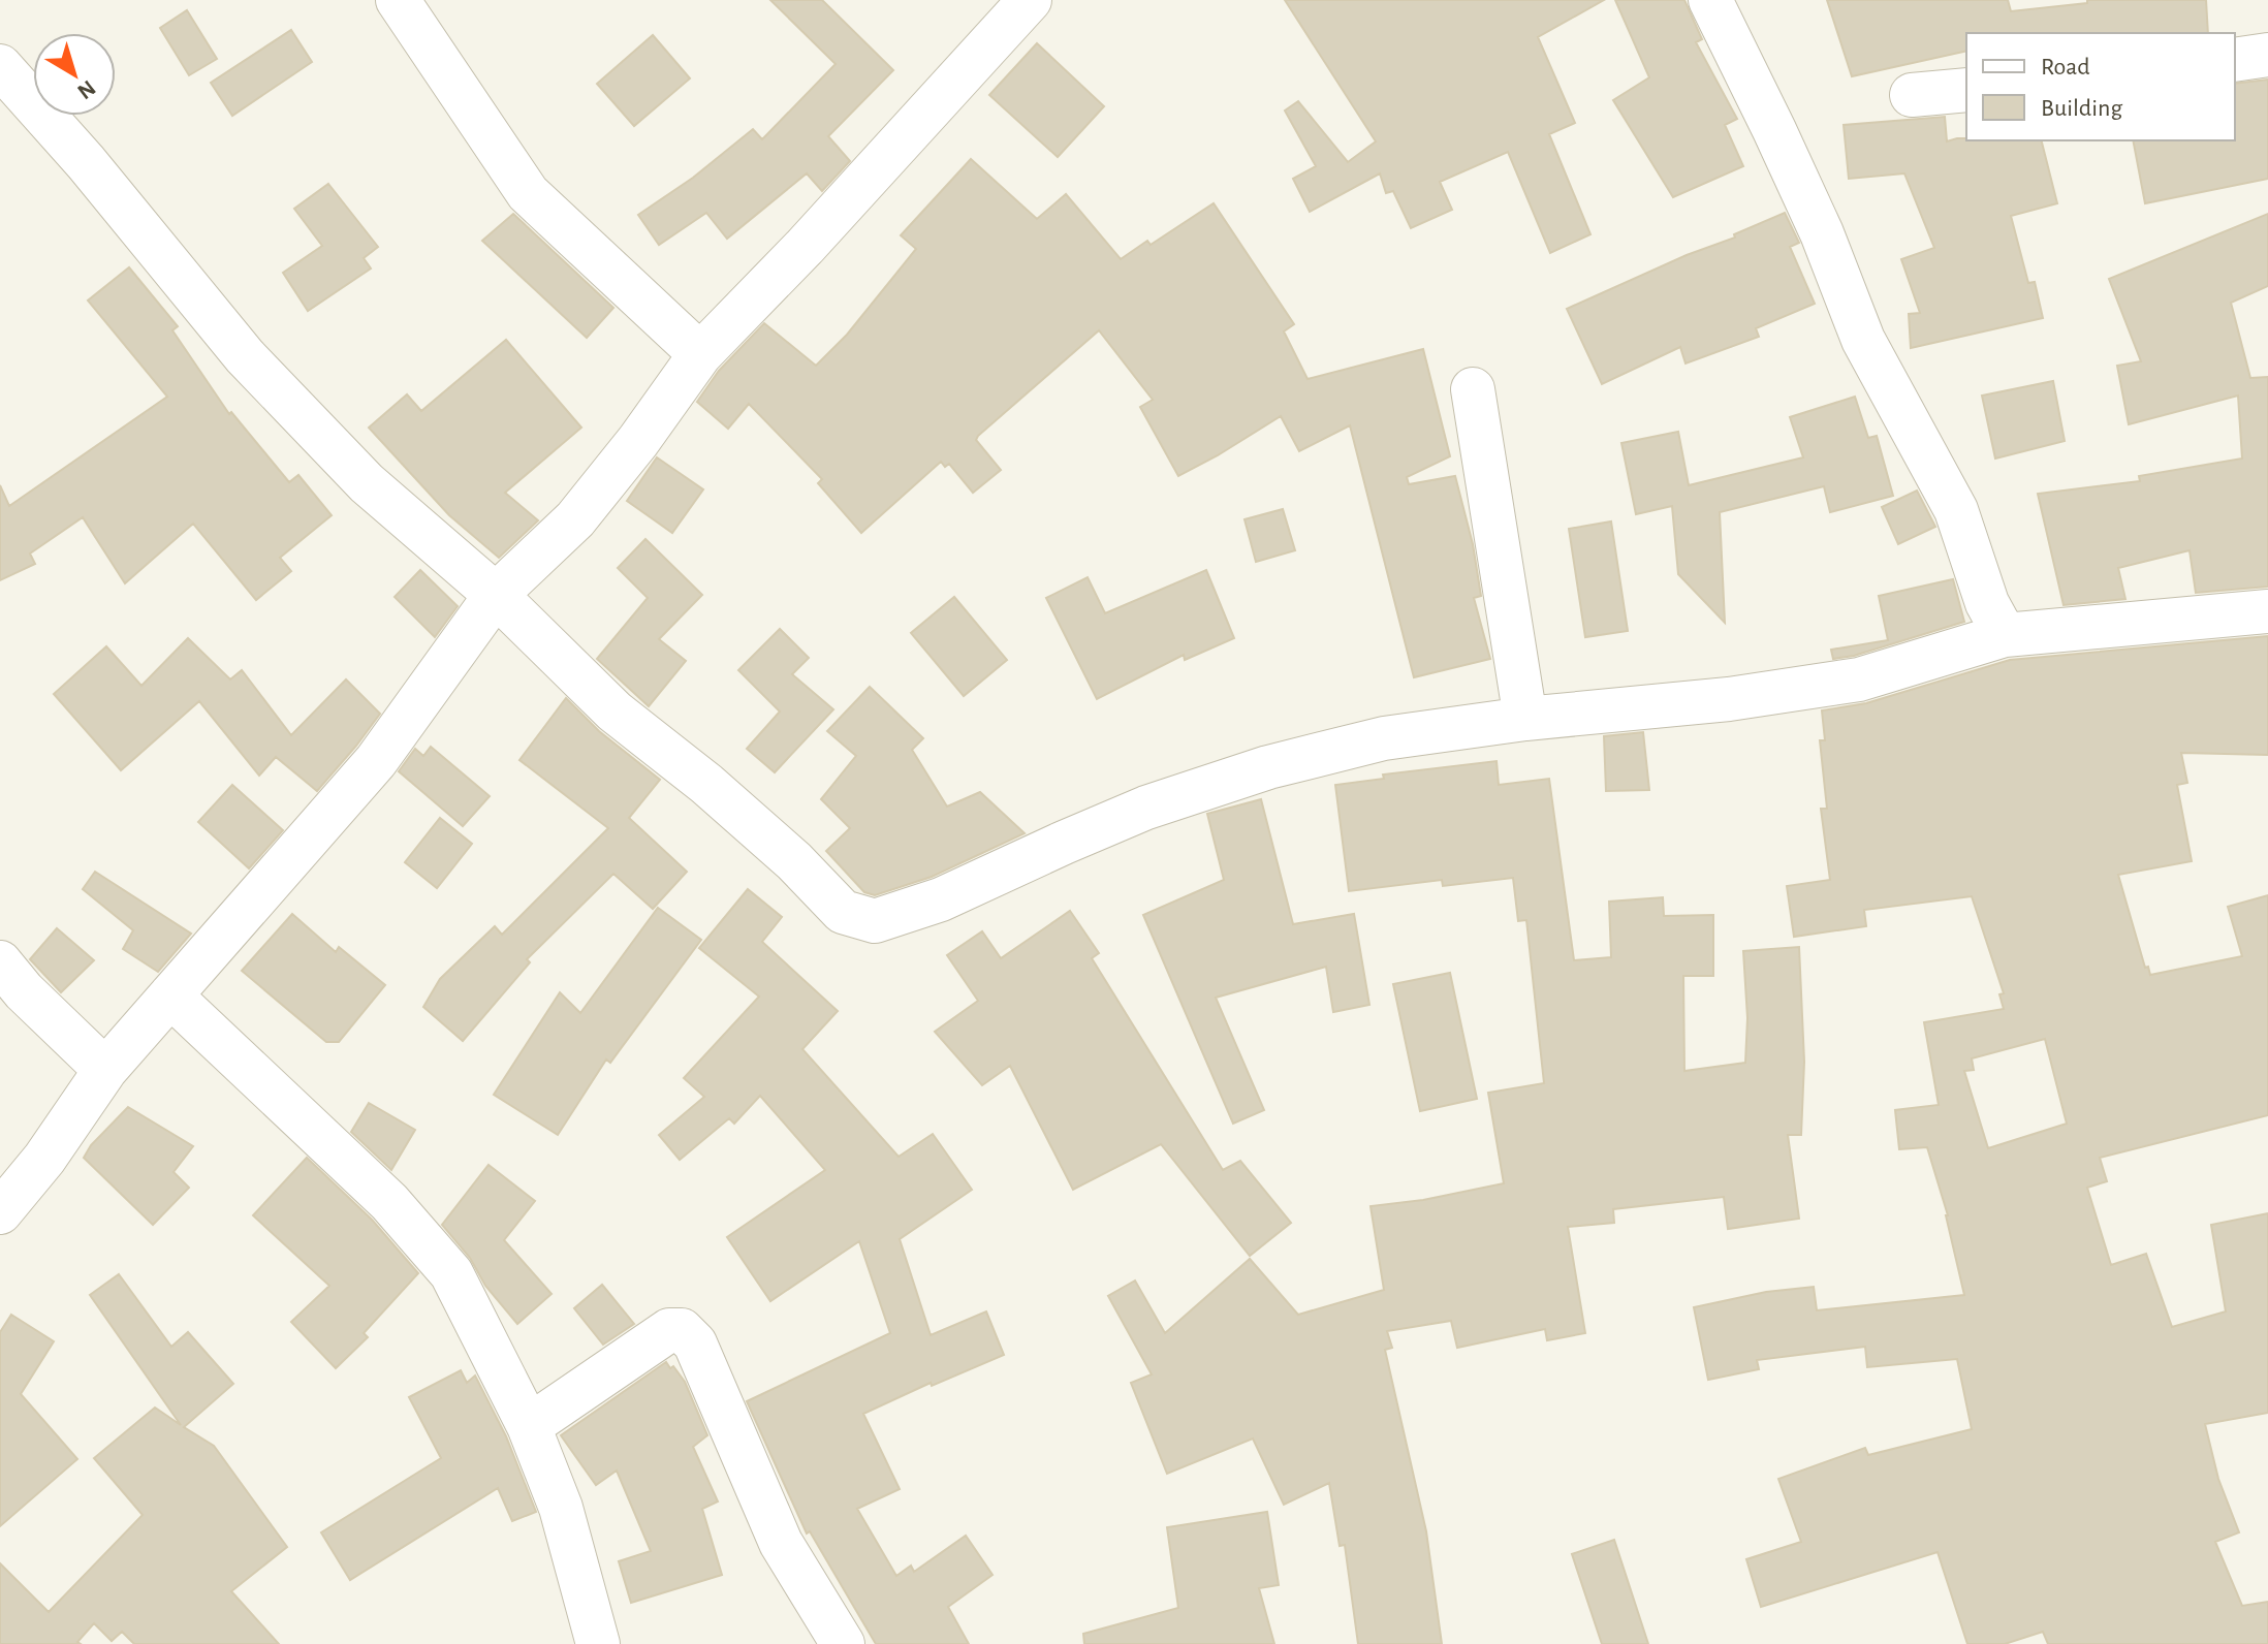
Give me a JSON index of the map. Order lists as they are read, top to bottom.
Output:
{
  "legend": ["Road", "Building"],
  "north": "bottom right"
}
